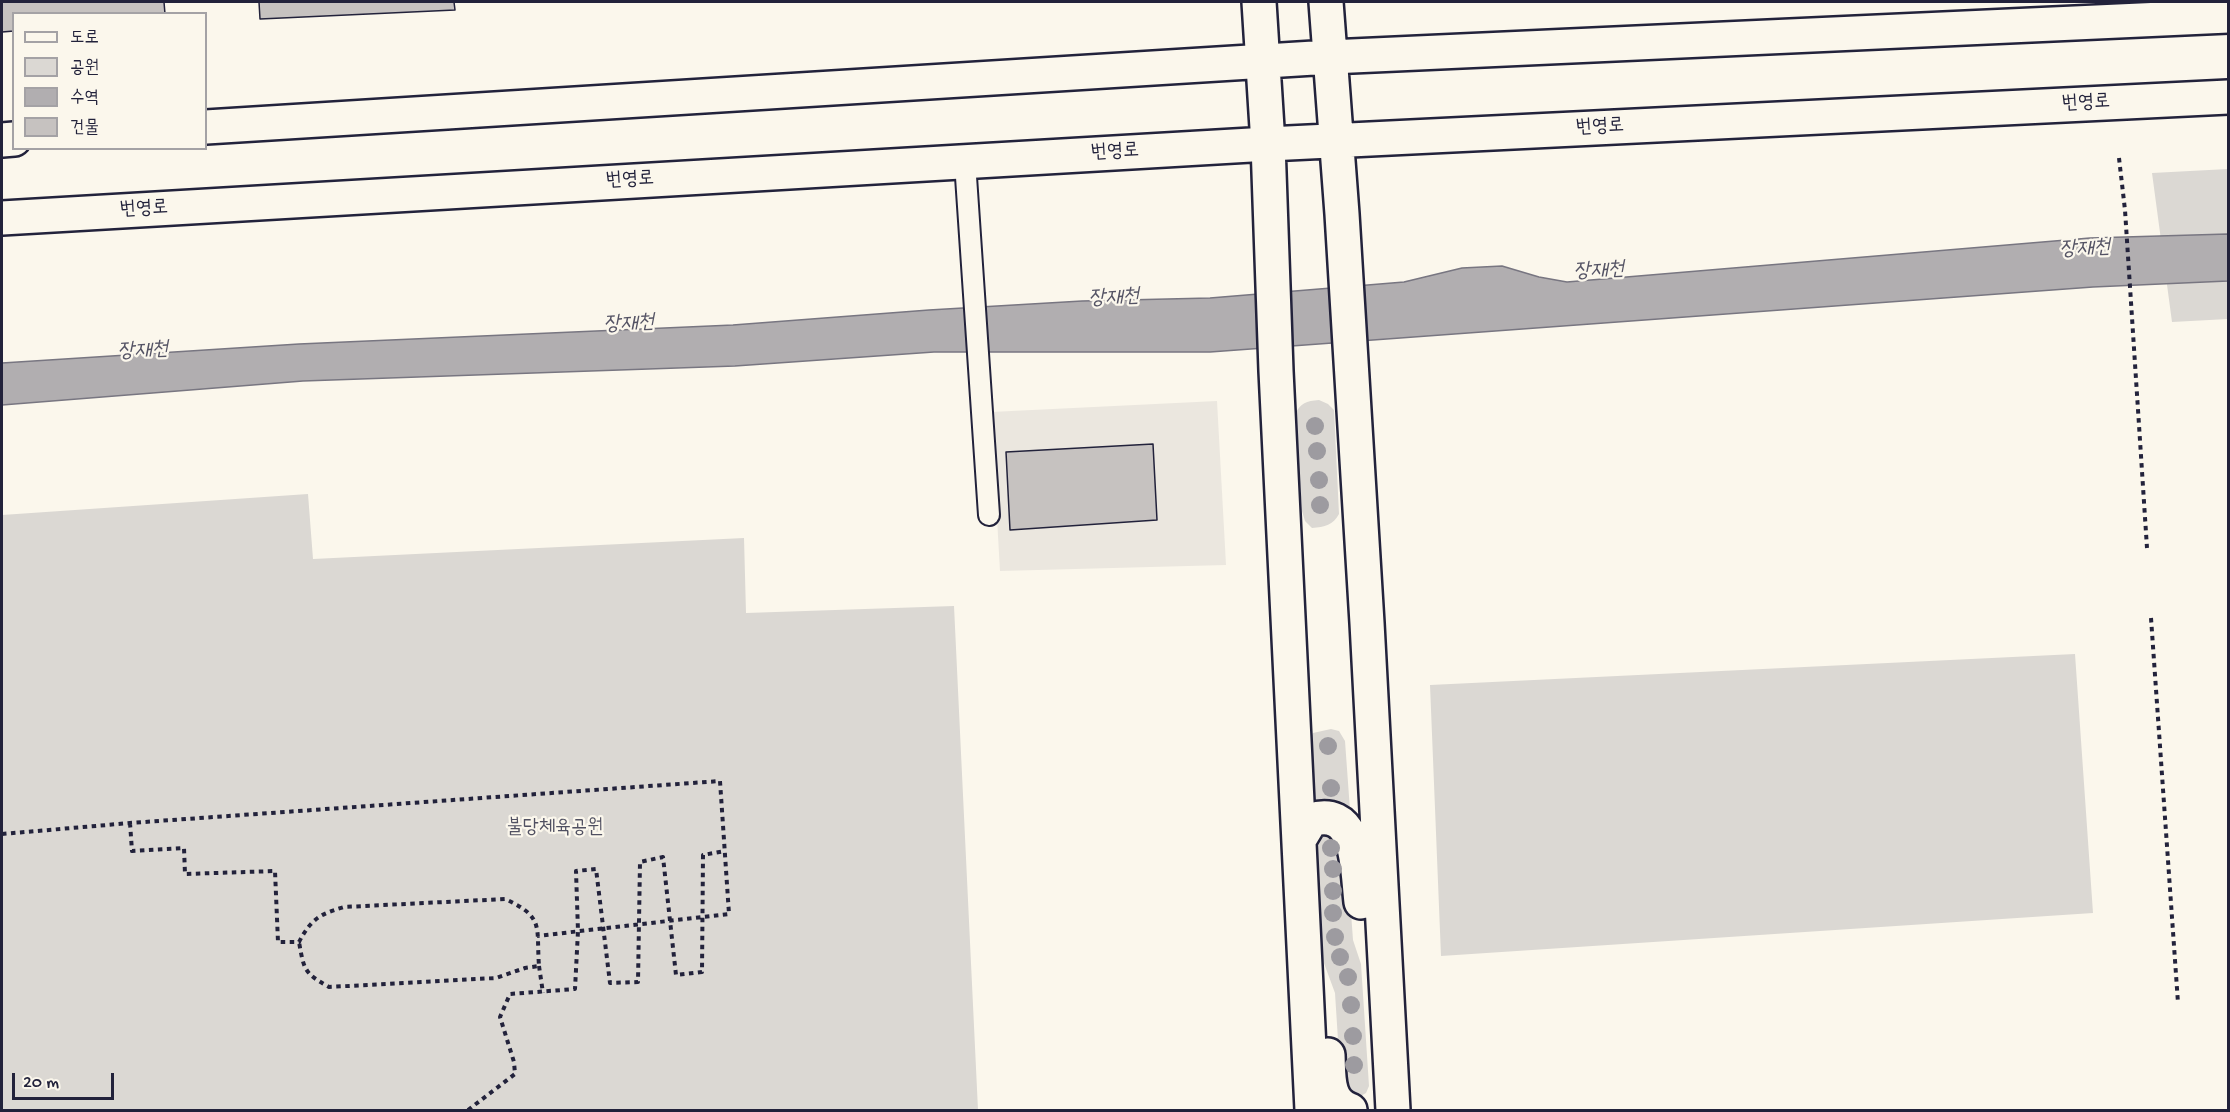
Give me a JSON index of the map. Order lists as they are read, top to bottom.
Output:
{
  "streets": {
    "main road": ["번영로"]
  },
  "water": ["장재천"],
  "parks": ["불당체육공원"],
  "legend": [
    "도로",
    "공원",
    "수역",
    "건물"
  ],
  "scale_bar": "20 m"
}
